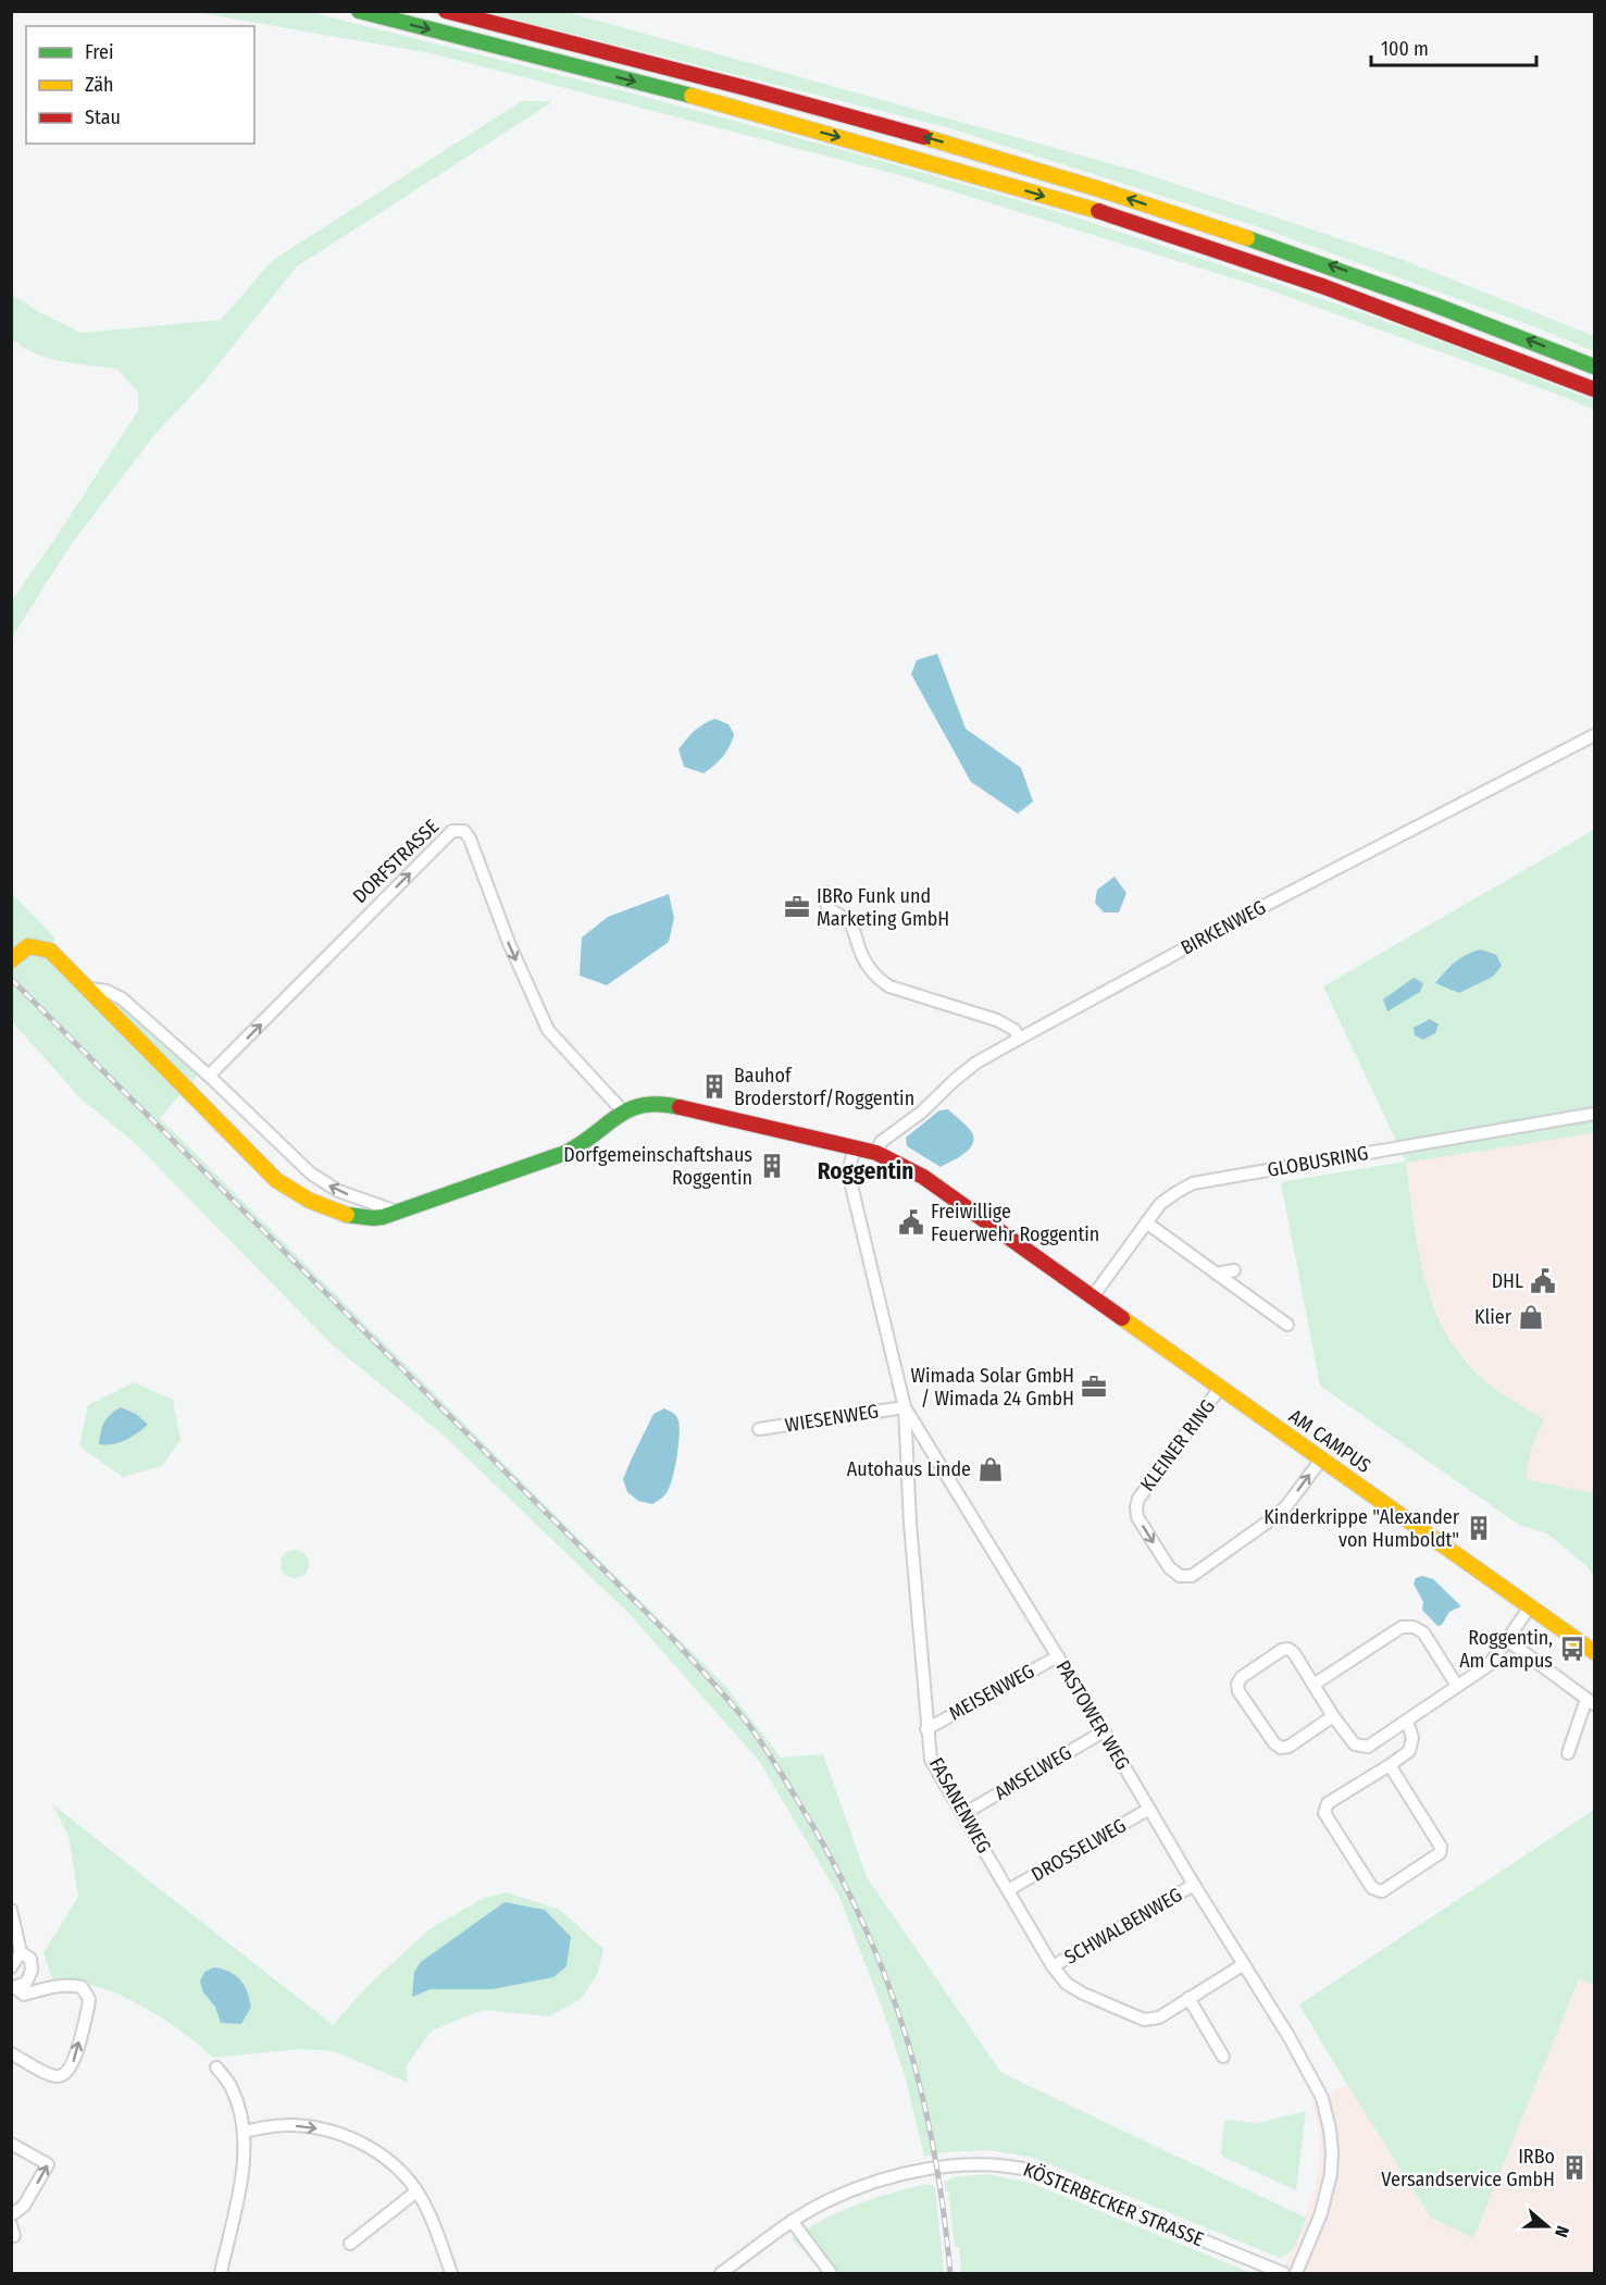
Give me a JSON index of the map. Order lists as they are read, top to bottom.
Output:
{
  "streets": {
    "main road": ["AM CAMPUS"],
    "street": [
      "DORFSTRASSE",
      "BIRKENWEG",
      "GLOBUSRING",
      "WIESENWEG",
      "KLEINER RING",
      "MEISENWEG",
      "PASTOWER WEG",
      "AMSELWEG",
      "FASANENWEG",
      "DROSSELWEG",
      "SCHWALBENWEG",
      "KÖSTERBECKER STRASSE"
    ]
  },
  "crossings": [
    ["GLOBUSRING", "AM CAMPUS"],
    ["WIESENWEG", "PASTOWER WEG"],
    ["WIESENWEG", "FASANENWEG"],
    ["AM CAMPUS", "KLEINER RING"],
    ["MEISENWEG", "PASTOWER WEG"],
    ["MEISENWEG", "FASANENWEG"],
    ["PASTOWER WEG", "AMSELWEG"],
    ["PASTOWER WEG", "FASANENWEG"],
    ["PASTOWER WEG", "DROSSELWEG"],
    ["PASTOWER WEG", "SCHWALBENWEG"],
    ["AMSELWEG", "FASANENWEG"],
    ["FASANENWEG", "DROSSELWEG"],
    ["FASANENWEG", "SCHWALBENWEG"]
  ],
  "districts": ["Roggentin"],
  "places": {
    "office": ["IBRo Funk und Marketing GmbH", "Wimada Solar GmbH / Wimada 24 GmbH"],
    "building": [
      "Bauhof Broderstorf/Roggentin",
      "Dorfgemeinschaftshaus Roggentin",
      "Kinderkrippe \"Alexander von Humboldt\"",
      "IRBo Versandservice GmbH"
    ],
    "public building": ["Freiwillige Feuerwehr Roggentin", "DHL"],
    "shop": ["Klier", "Autohaus Linde"],
    "bus stop": ["Roggentin, Am Campus"]
  },
  "legend": ["Frei", "Zäh", "Stau"],
  "scale_bar": "100 m",
  "north": "right"
}
